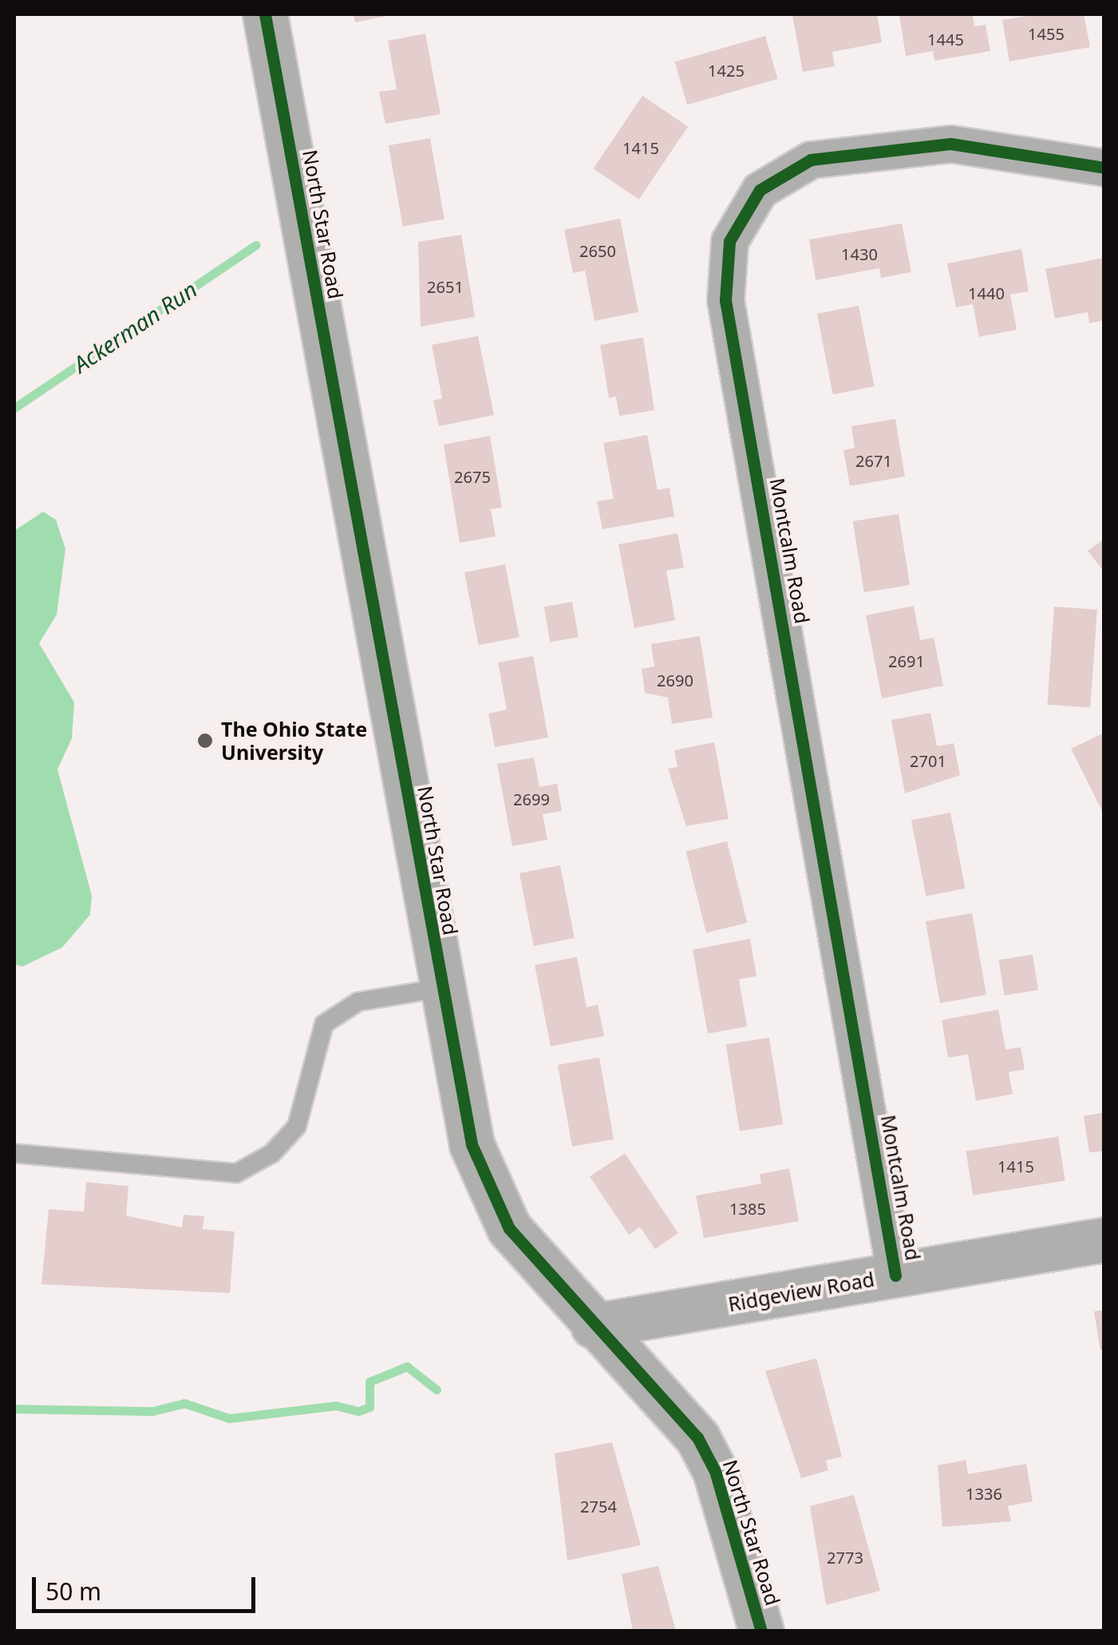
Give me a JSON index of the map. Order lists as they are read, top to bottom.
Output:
{
  "streets": {
    "street": ["North Star Road", "Montcalm Road", "Ridgeview Road"]
  },
  "crossings": [
    ["North Star Road", "Ridgeview Road"],
    ["Montcalm Road", "Ridgeview Road"]
  ],
  "water": ["Ackerman Run"],
  "places": ["The Ohio State University"],
  "house_numbers": [
    "1455",
    "1445",
    "1425",
    "1415",
    "2650",
    "1430",
    "2651",
    "1440",
    "2671",
    "2675",
    "2691",
    "2690",
    "2701",
    "2699",
    "1415",
    "1385",
    "1336",
    "2754",
    "2773"
  ],
  "scale_bar": "50 m"
}
